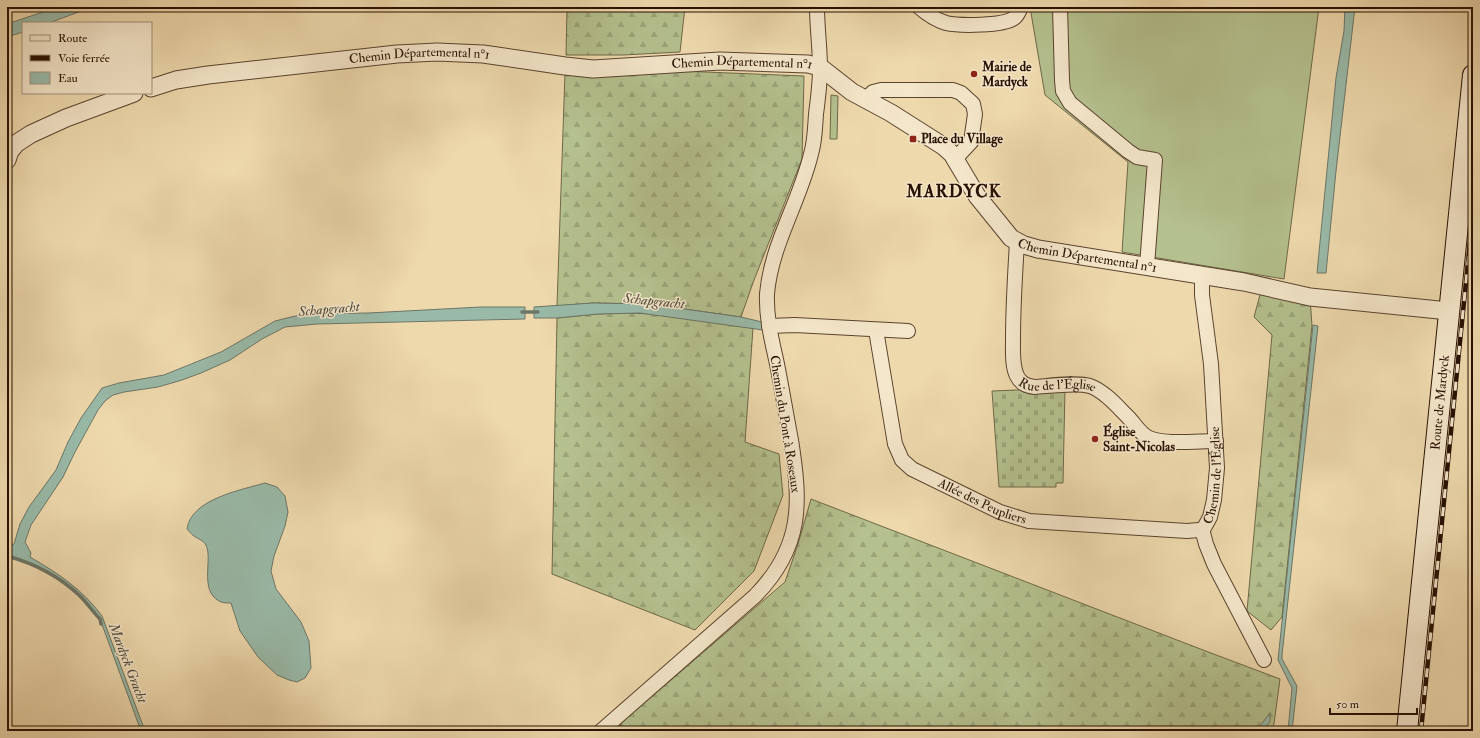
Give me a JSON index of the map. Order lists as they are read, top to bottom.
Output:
{
  "streets": {
    "main road": ["Route de Mardyck"],
    "street": [
      "Chemin Départemental n°1",
      "Rue de l'Église",
      "Chemin du Pont à Roseaux",
      "Chemin de l'Église",
      "Allée des Peupliers"
    ]
  },
  "crossings": [
    ["Chemin Départemental n°1", "Rue de l'Église"],
    ["Chemin Départemental n°1", "Route de Mardyck"],
    ["Chemin Départemental n°1", "Chemin du Pont à Roseaux"],
    ["Chemin Départemental n°1", "Chemin de l'Église"],
    ["Rue de l'Église", "Chemin de l'Église"],
    ["Chemin de l'Église", "Allée des Peupliers"]
  ],
  "districts": ["MARDYCK"],
  "water": ["Schapgracht", "Mardyck Gracht"],
  "places": {
    "other": ["Mairie de Mardyck", "Église Saint-Nicolas"],
    "transit": ["Place du Village"]
  },
  "legend": ["Route", "Voie ferrée", "Eau"],
  "scale_bar": "50 m"
}
